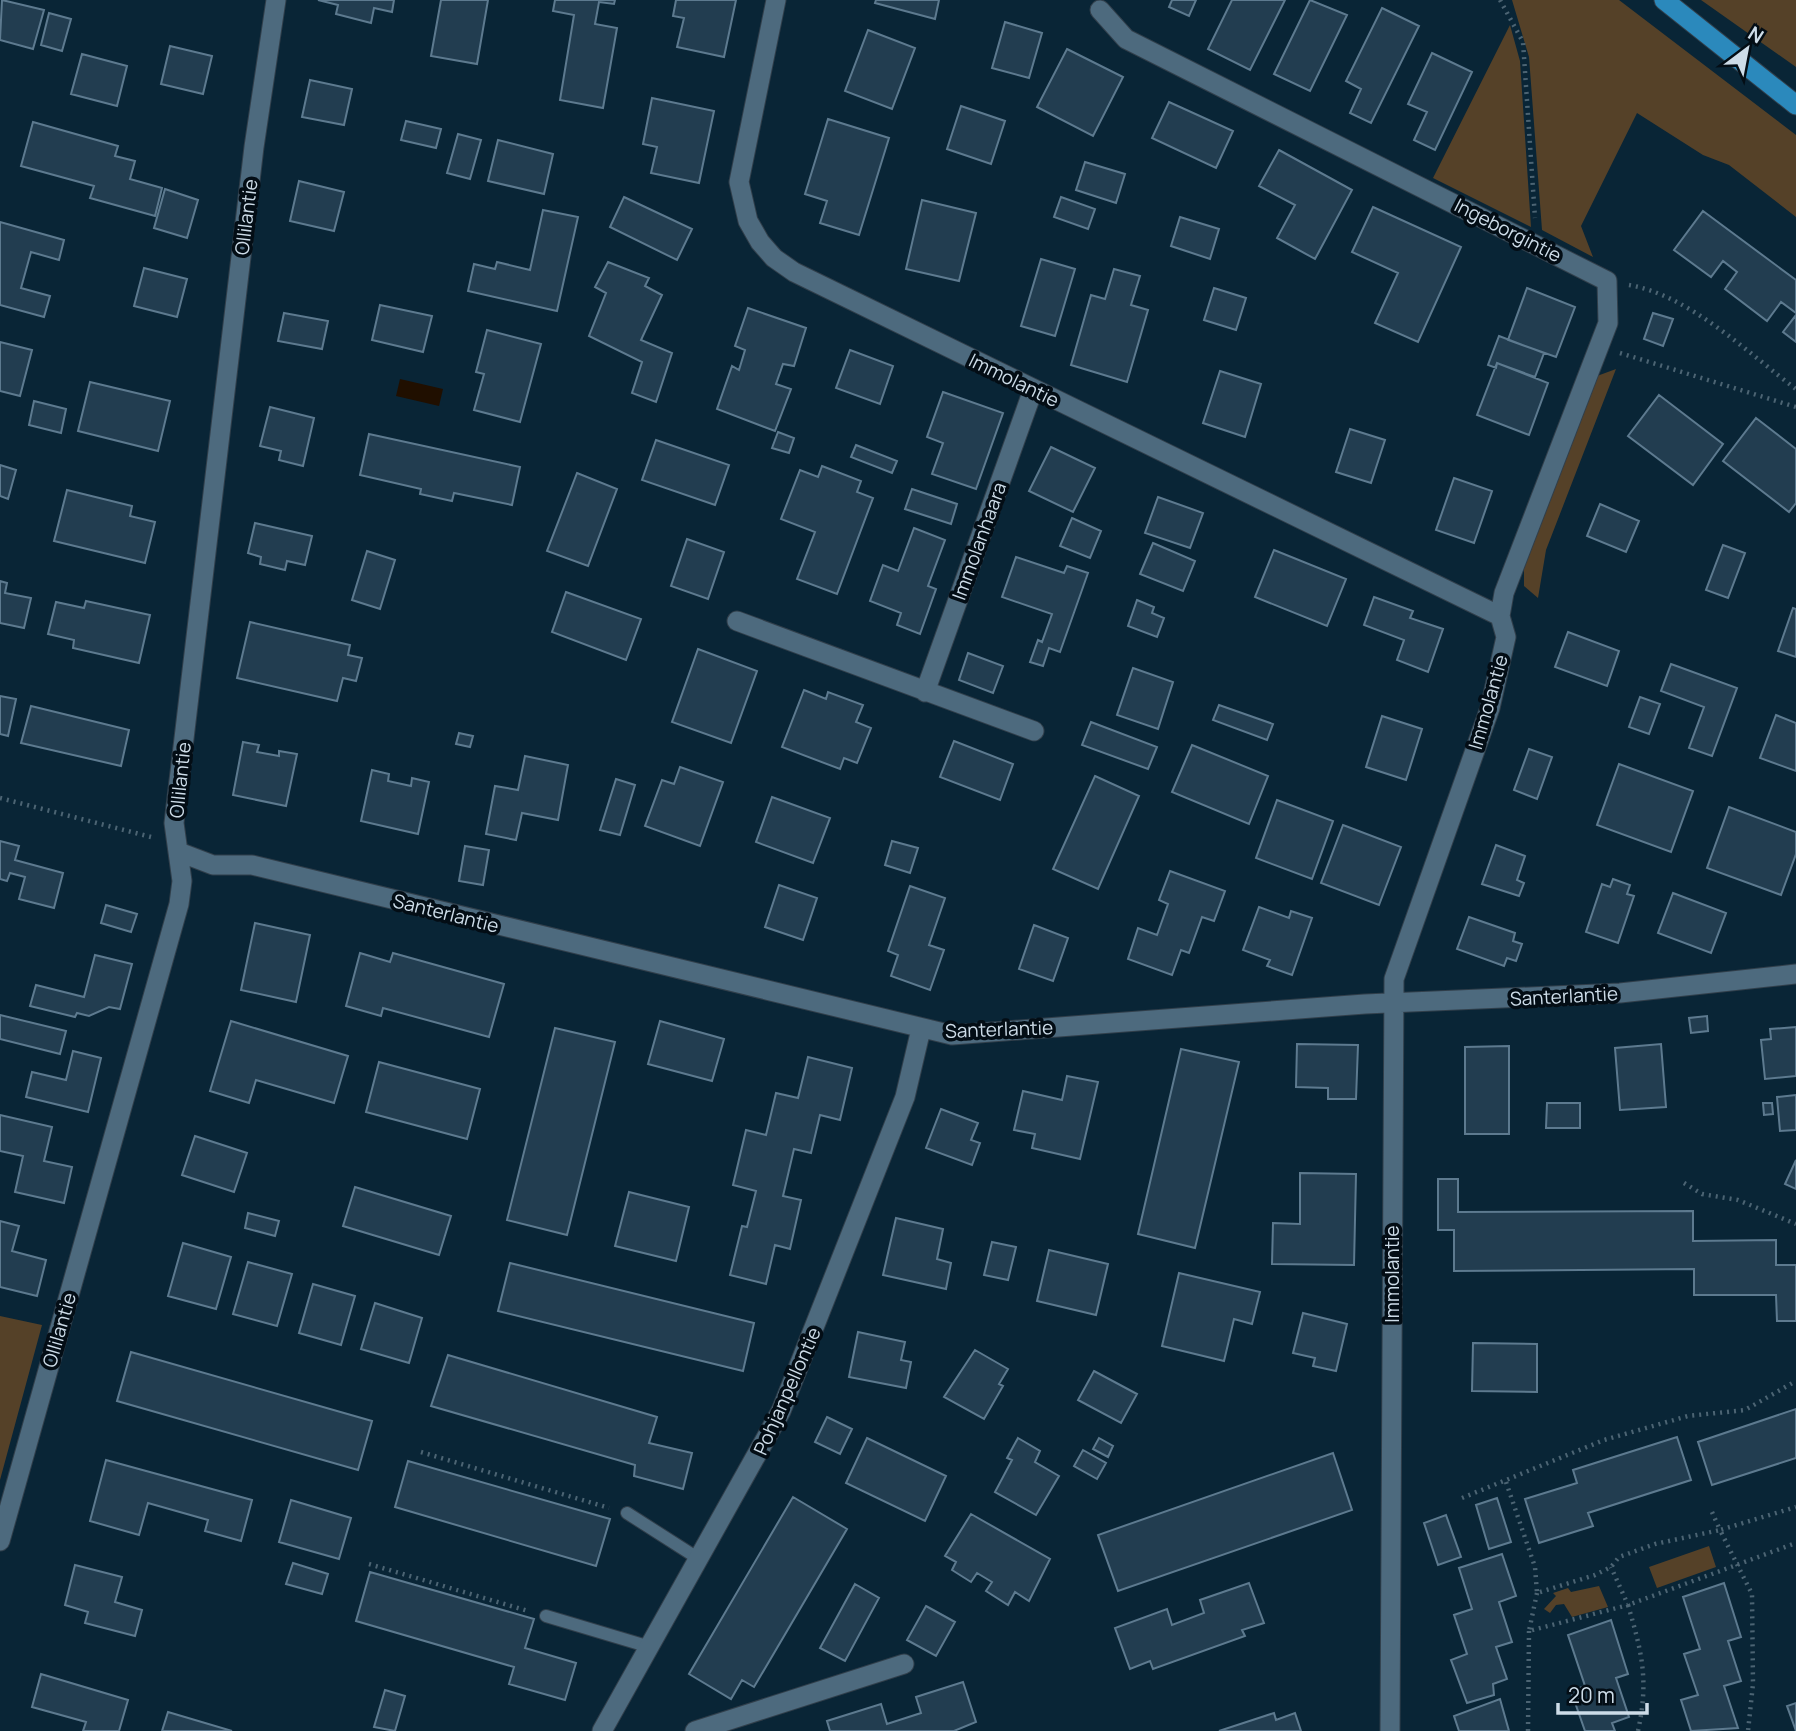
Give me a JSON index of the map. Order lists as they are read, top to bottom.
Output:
{
  "streets": {
    "street": [
      "Ollilantie",
      "Ingeborgintie",
      "Immolantie",
      "Immolanhaara",
      "Santerlantie",
      "Pohjanpellontie"
    ]
  },
  "crossings": [
    ["Ollilantie", "Santerlantie"],
    ["Immolantie", "Immolanhaara"],
    ["Immolantie", "Santerlantie"],
    ["Santerlantie", "Pohjanpellontie"]
  ],
  "scale_bar": "20 m",
  "north": "top right"
}
